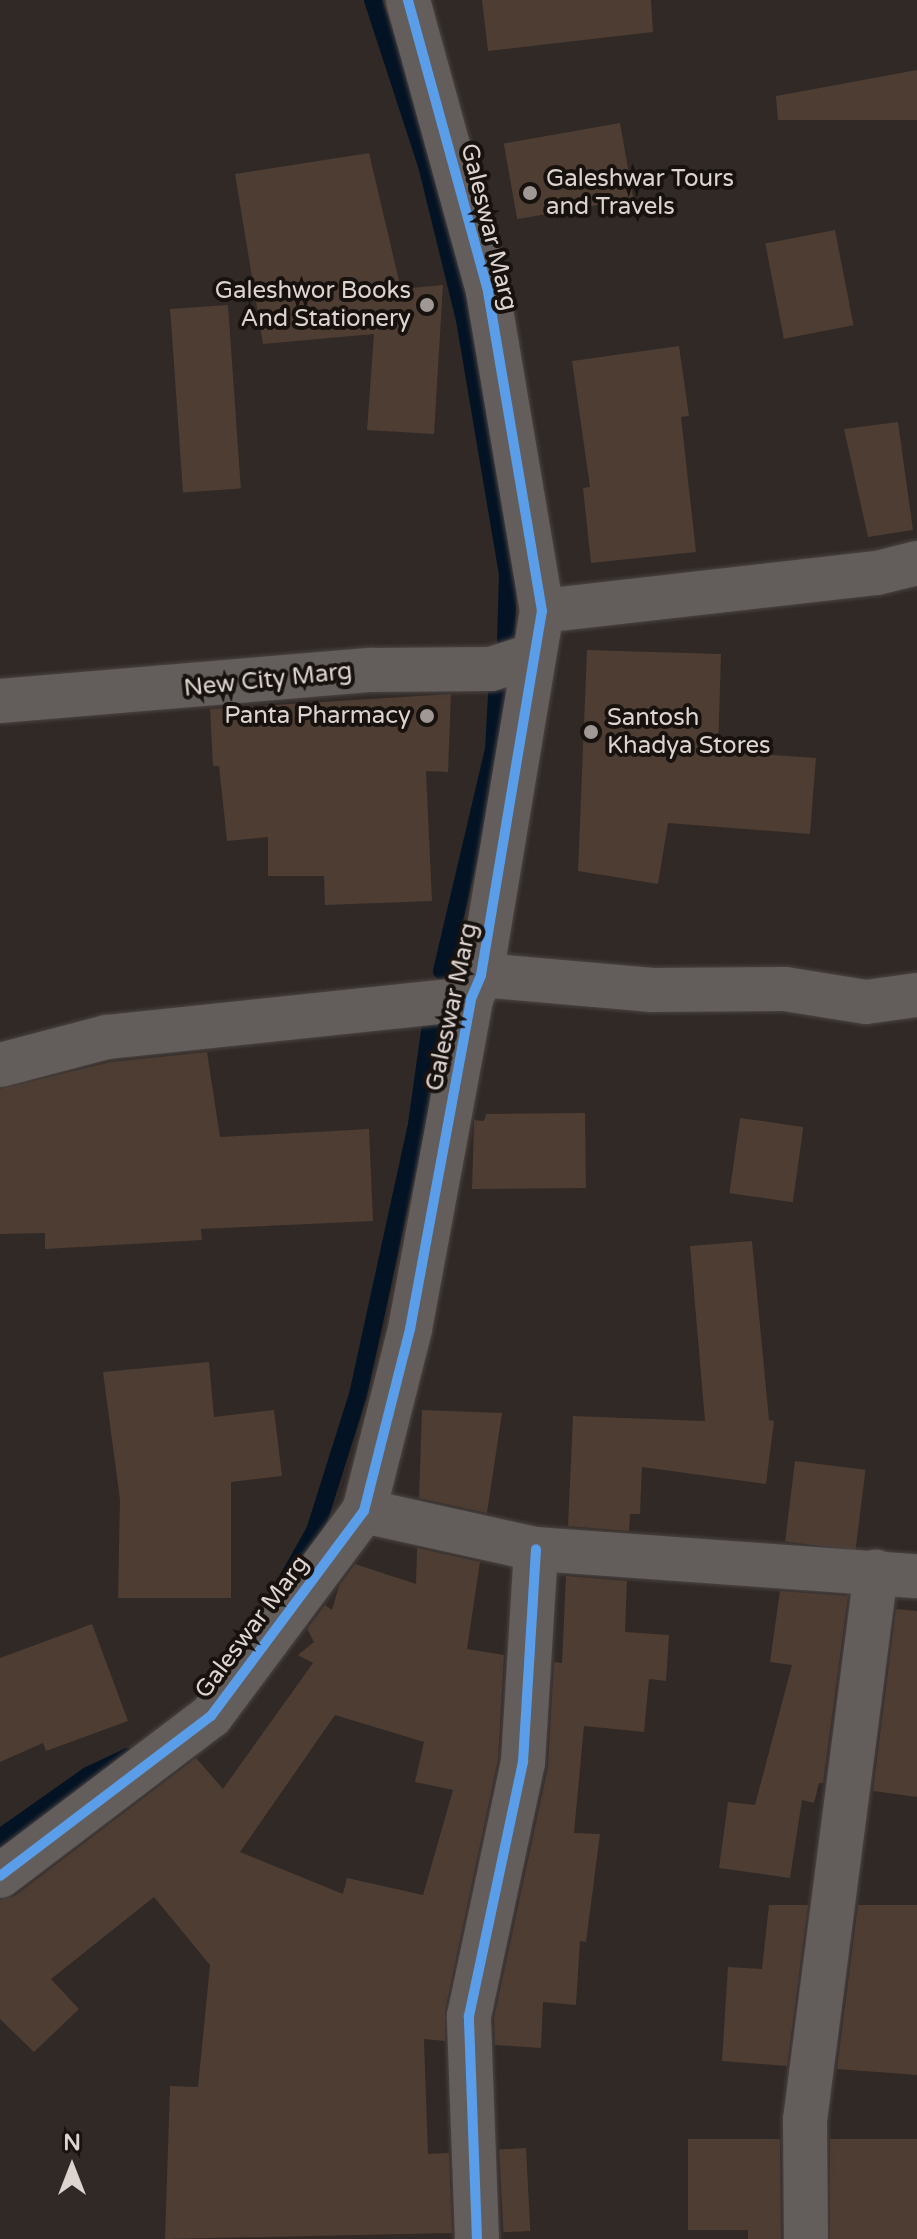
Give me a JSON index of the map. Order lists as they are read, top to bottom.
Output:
{
  "streets": {
    "street": ["Galeswar Marg", "New City Marg"]
  },
  "crossings": [
    ["Galeswar Marg", "New City Marg"]
  ],
  "places": [
    "Galeshwar Tours and Travels",
    "Galeshwor Books And Stationery",
    "Panta Pharmacy",
    "Santosh Khadya Stores"
  ],
  "north": "top"
}
